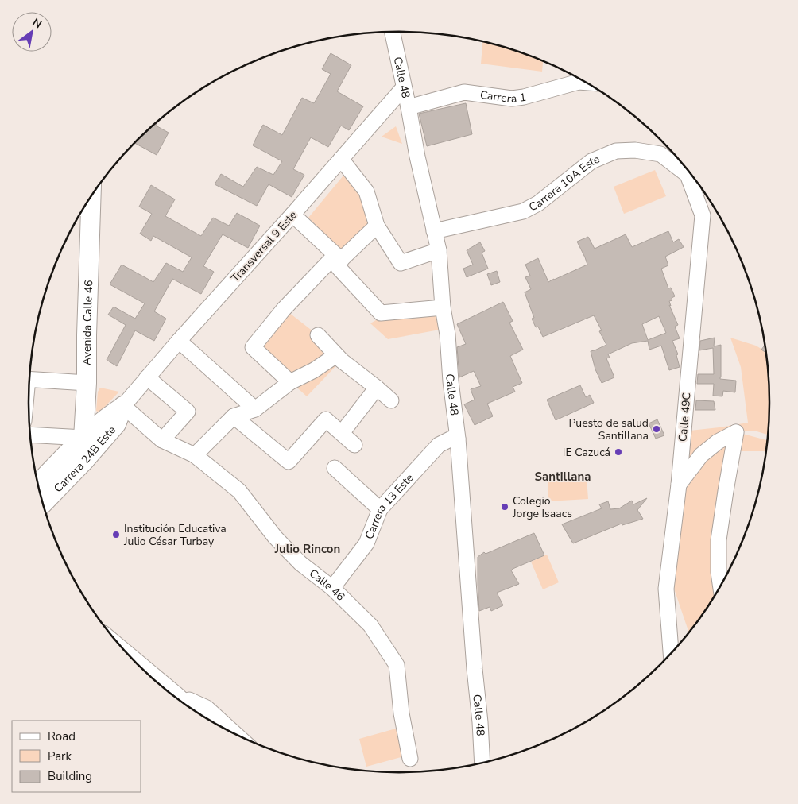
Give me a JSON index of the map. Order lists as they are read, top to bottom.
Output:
{
  "streets": {
    "main road": ["Avenida Calle 46", "Carrera 24B Este"],
    "street": [
      "Calle 48",
      "Carrera 1",
      "Carrera 10A Este",
      "Transversal 9 Este",
      "Calle 49C",
      "Carrera 13 Este",
      "Calle 46"
    ]
  },
  "crossings": [
    ["Calle 48", "Carrera 1"],
    ["Calle 48", "Carrera 10A Este"],
    ["Calle 48", "Transversal 9 Este"],
    ["Calle 48", "Carrera 13 Este"],
    ["Carrera 10A Este", "Calle 49C"],
    ["Transversal 9 Este", "Carrera 24B Este"],
    ["Transversal 9 Este", "Calle 46"],
    ["Avenida Calle 46", "Carrera 24B Este"],
    ["Carrera 24B Este", "Calle 46"],
    ["Carrera 13 Este", "Calle 46"]
  ],
  "districts": ["Santillana", "Julio Rincon"],
  "places": [
    "Puesto de salud Santillana",
    "IE Cazucá",
    "Colegio Jorge Isaacs",
    "Institución Educativa Julio César Turbay"
  ],
  "legend": ["Road", "Park", "Building"],
  "north": "top right"
}
